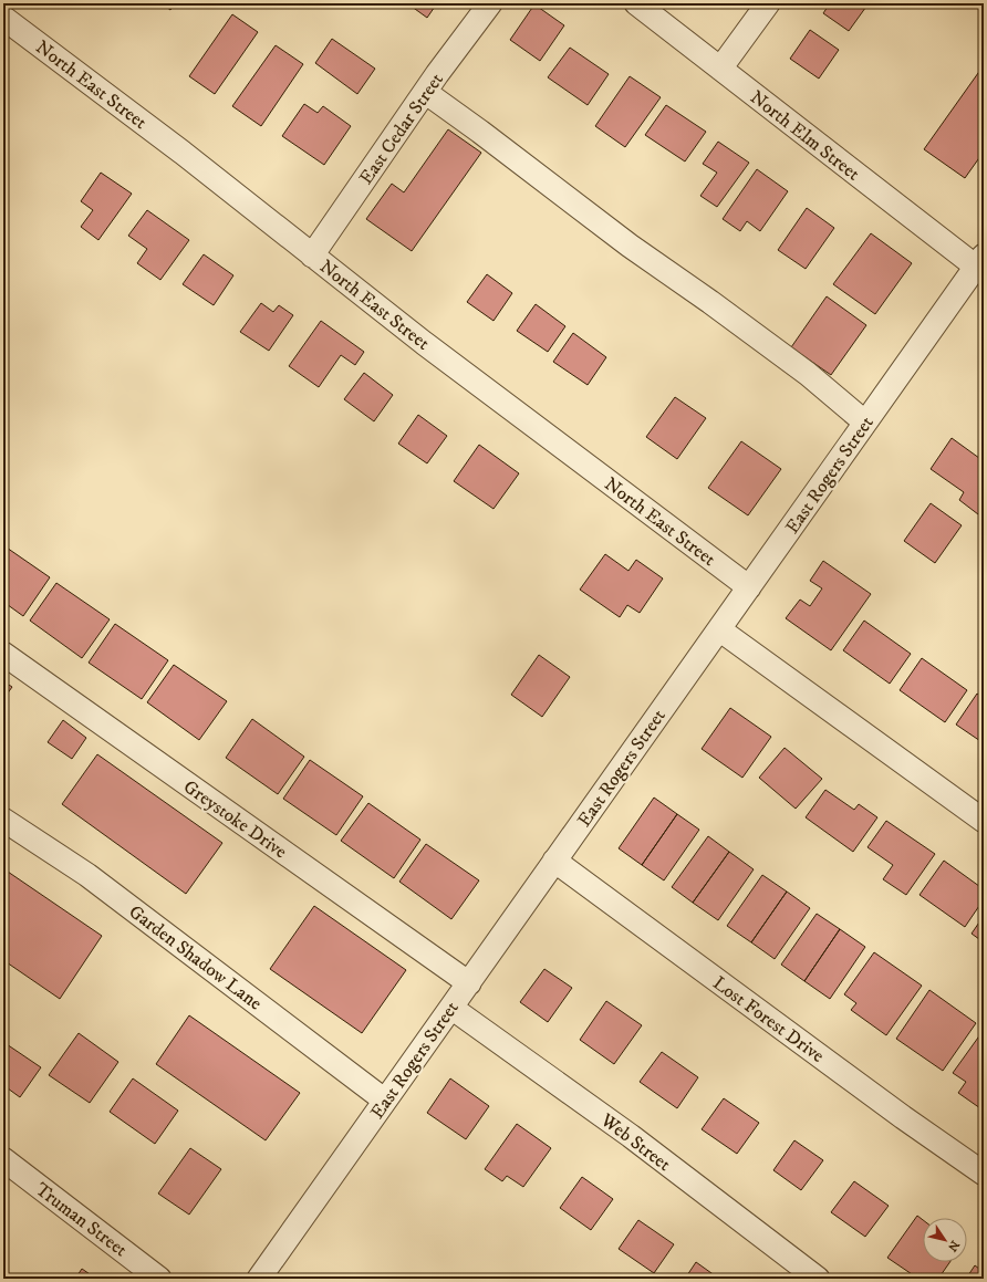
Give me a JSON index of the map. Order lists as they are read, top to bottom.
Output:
{
  "streets": {
    "street": [
      "North East Street",
      "East Cedar Street",
      "North Elm Street",
      "East Rogers Street",
      "Greystoke Drive",
      "Garden Shadow Lane",
      "Lost Forest Drive",
      "Web Street",
      "Truman Street"
    ]
  },
  "crossings": [
    ["North East Street", "East Cedar Street"],
    ["North East Street", "East Rogers Street"],
    ["North Elm Street", "East Rogers Street"],
    ["East Rogers Street", "Greystoke Drive"],
    ["East Rogers Street", "Garden Shadow Lane"],
    ["East Rogers Street", "Lost Forest Drive"],
    ["East Rogers Street", "Web Street"]
  ],
  "north": "bottom right"
}
